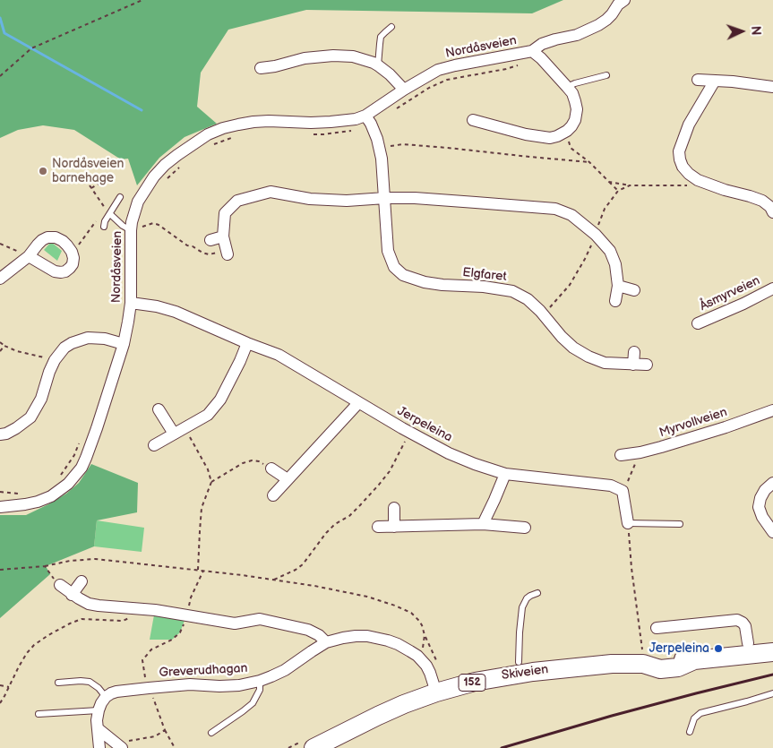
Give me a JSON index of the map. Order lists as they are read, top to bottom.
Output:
{
  "streets": {
    "main road": ["Skiveien", "152"],
    "street": [
      "Nordåsveien",
      "Elgfaret",
      "Åsmyrveien",
      "Myrvollveien",
      "Jerpeleina",
      "Greverudhagan"
    ]
  },
  "crossings": [
    ["Nordåsveien", "Elgfaret"],
    ["Nordåsveien", "Jerpeleina"],
    ["Greverudhagan", "Skiveien"]
  ],
  "places": ["Nordåsveien barnehage", "Jerpeleina"],
  "north": "right"
}
